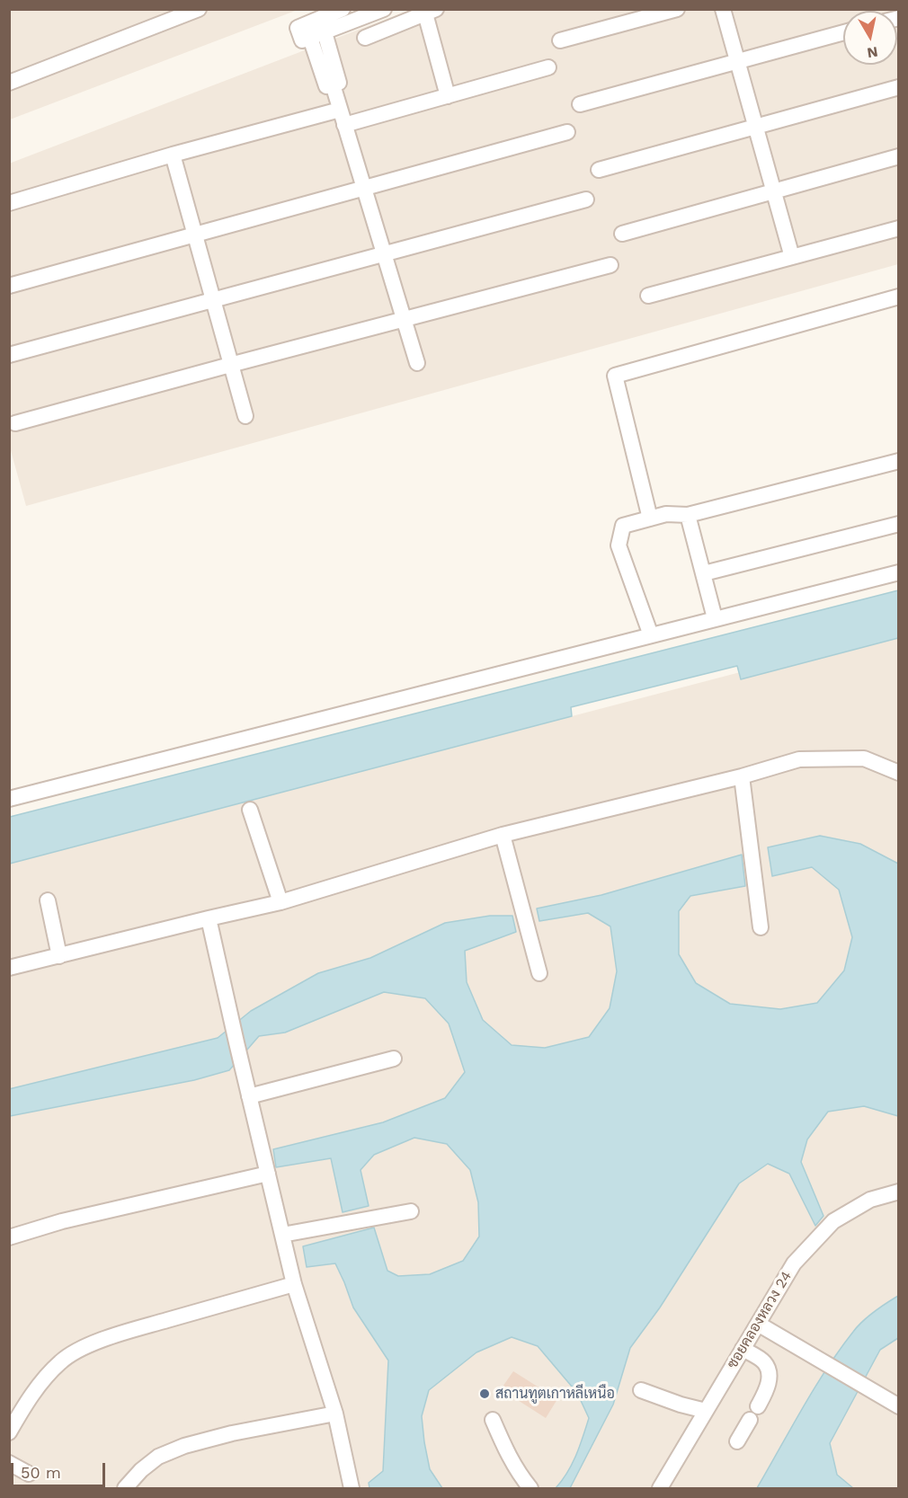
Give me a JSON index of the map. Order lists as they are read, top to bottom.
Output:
{
  "streets": {
    "street": ["ซอยคลองหลวง 24"]
  },
  "places": ["สถานทูตเกาหลีเหนือ"],
  "scale_bar": "50 m",
  "north": "bottom"
}
